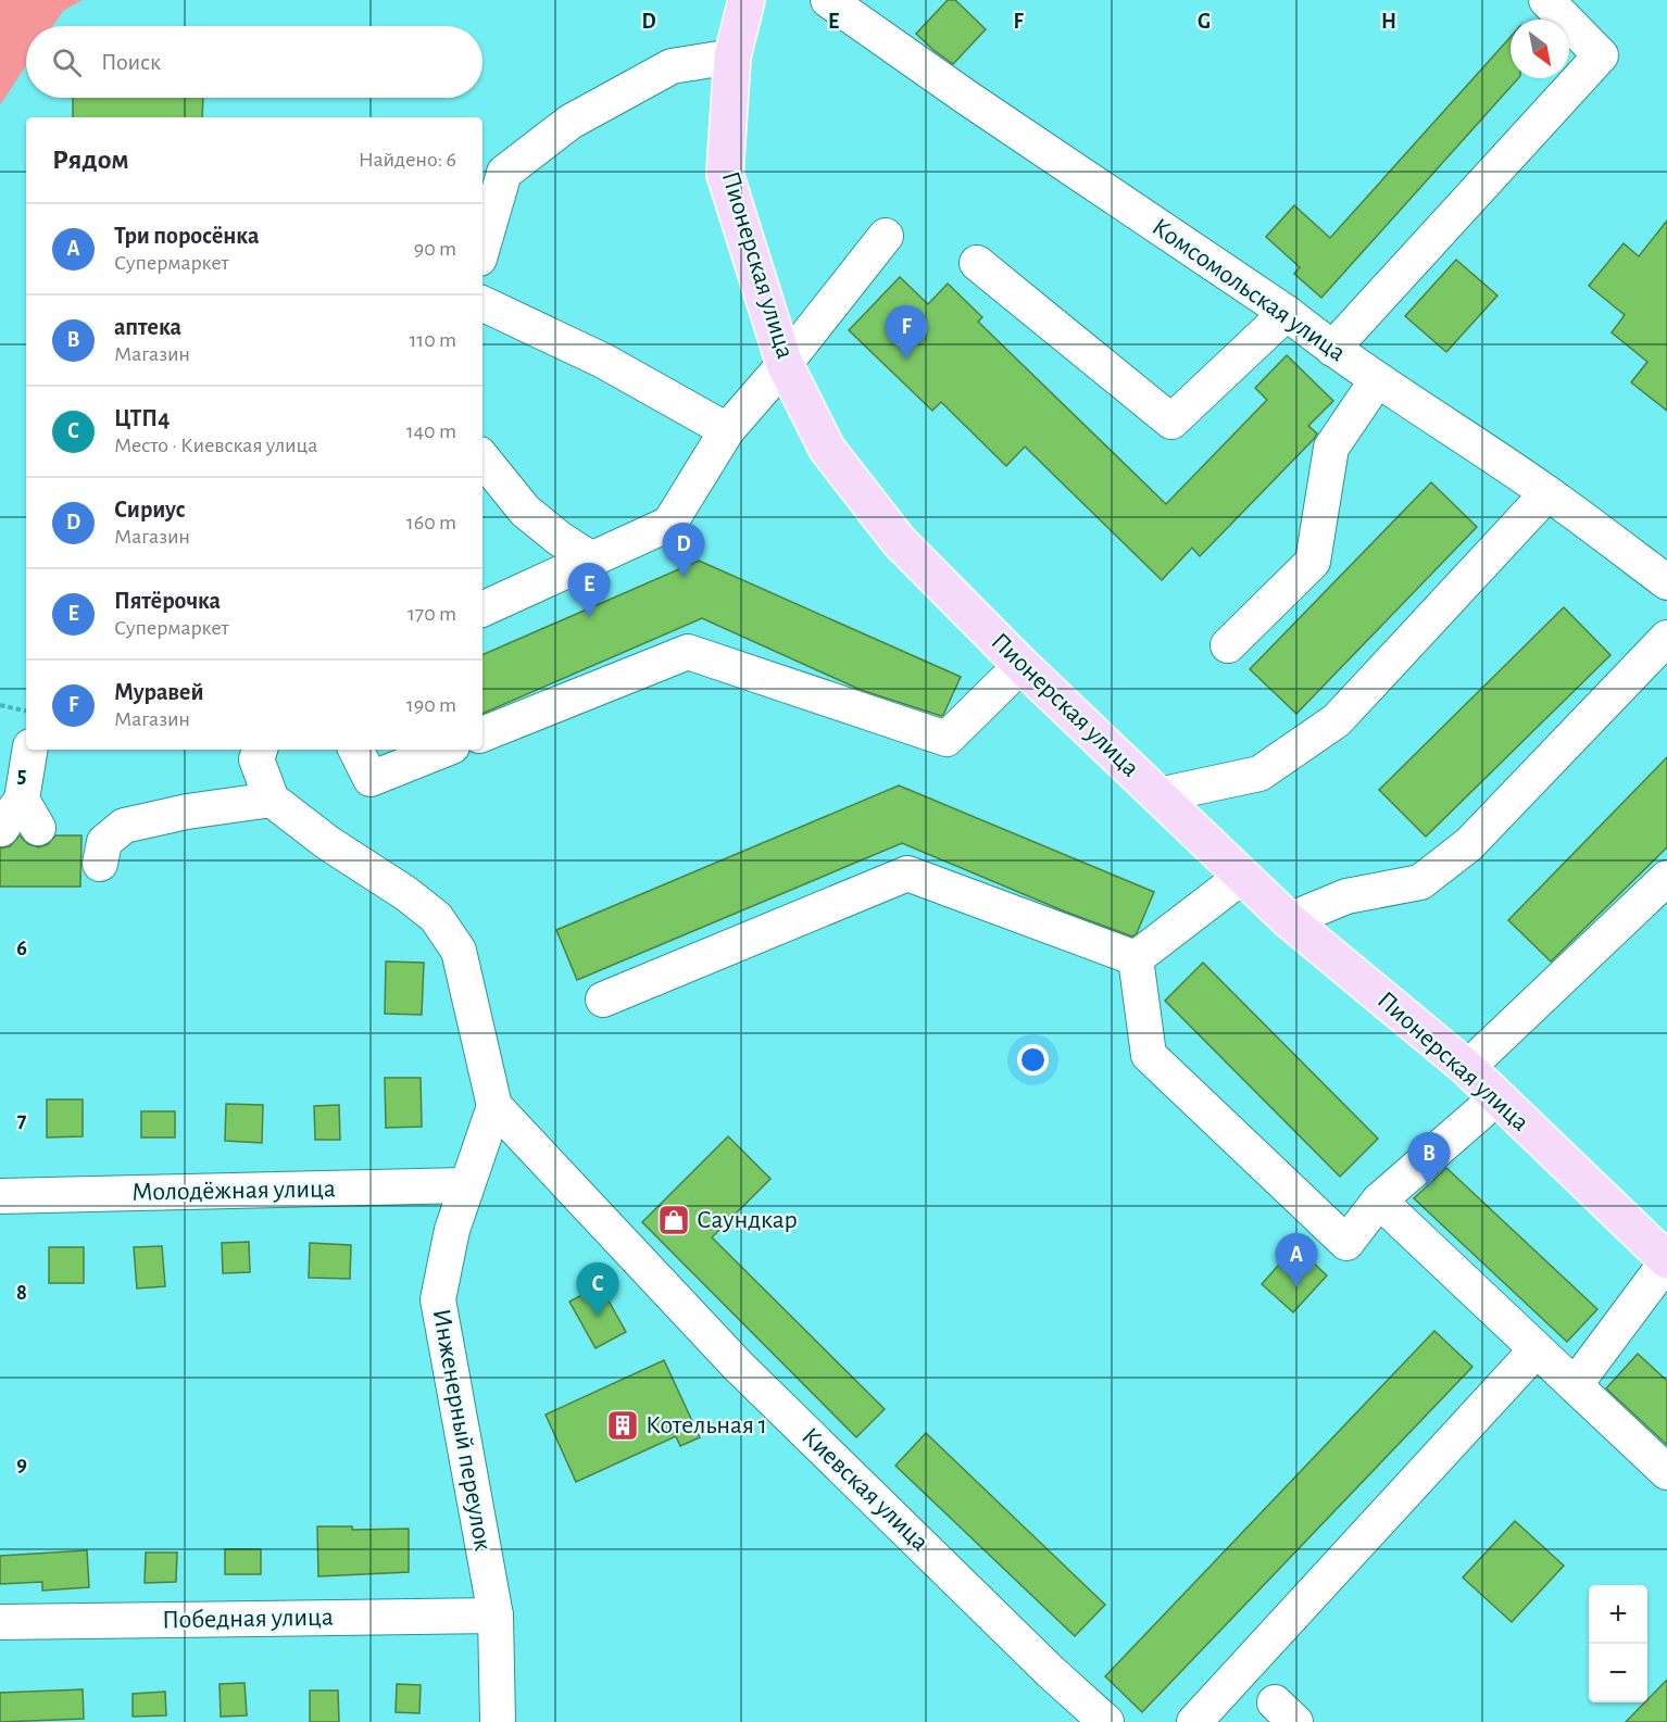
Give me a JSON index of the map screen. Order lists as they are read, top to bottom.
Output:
{
  "streets": {
    "main road": ["Пионерская улица"],
    "street": [
      "Комсомольская улица",
      "Молодёжная улица",
      "Инженерный переулок",
      "Киевская улица",
      "Победная улица"
    ]
  },
  "crossings": [
    ["Молодёжная улица", "Инженерный переулок"],
    ["Инженерный переулок", "Киевская улица"],
    ["Инженерный переулок", "Победная улица"]
  ],
  "places": {
    "shop": ["Саундкар"],
    "building": ["Котельная 1"]
  },
  "north": "bottom right",
  "page": {
    "search": "Поиск",
    "heading": ["Рядом", "Найдено: 6"],
    "list": [
      {
        "mark": "A",
        "name": "Три поросёнка",
        "note": "Супермаркет",
        "value": "90 m"
      },
      {
        "mark": "B",
        "name": "аптека",
        "note": "Магазин",
        "value": "110 m"
      },
      {
        "mark": "C",
        "name": "ЦТП4",
        "note": "Место · Киевская улица",
        "value": "140 m"
      },
      {
        "mark": "D",
        "name": "Сириус",
        "note": "Магазин",
        "value": "160 m"
      },
      {
        "mark": "E",
        "name": "Пятёрочка",
        "note": "Супермаркет",
        "value": "170 m"
      },
      {
        "mark": "F",
        "name": "Муравей",
        "note": "Магазин",
        "value": "190 m"
      }
    ],
    "pins": [
      "F",
      "D",
      "E",
      "B",
      "A",
      "C"
    ],
    "map_buttons": ["+", "−"]
  },
  "grid": {
    "columns": [
      "D",
      "E",
      "F",
      "G",
      "H"
    ],
    "rows": [
      "5",
      "6",
      "7",
      "8",
      "9"
    ]
  }
}
